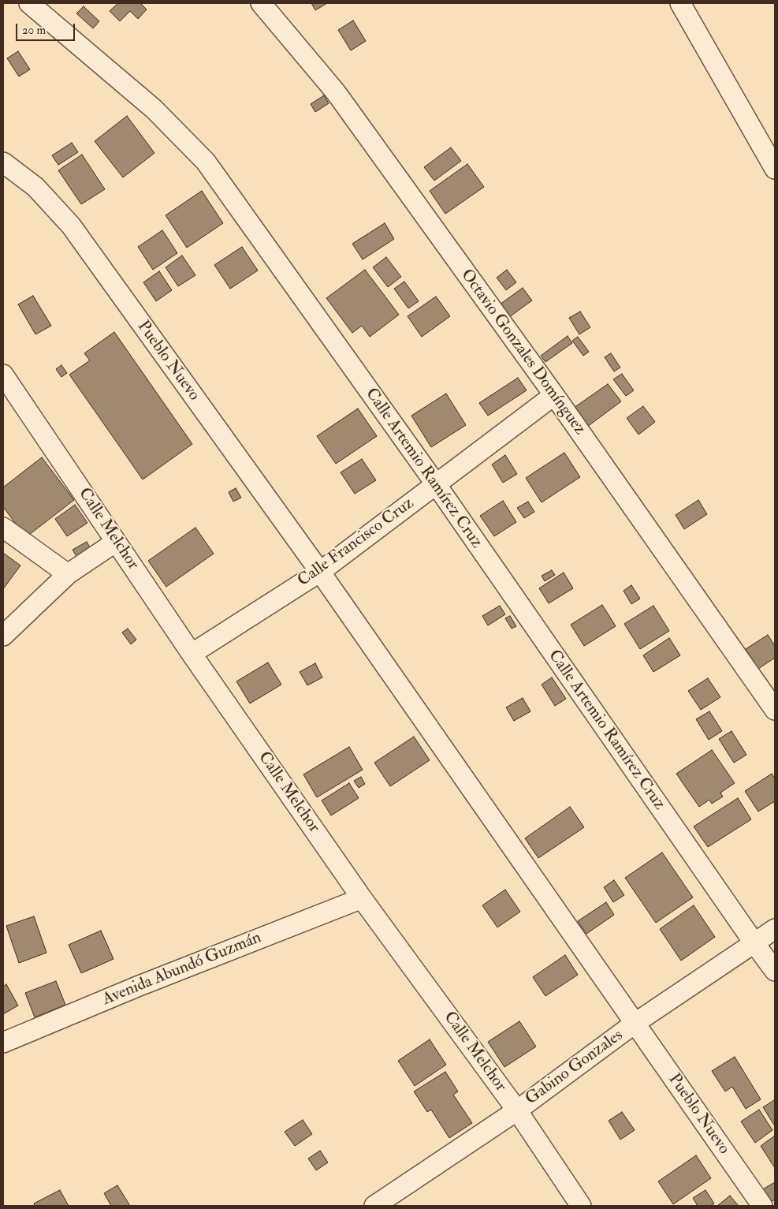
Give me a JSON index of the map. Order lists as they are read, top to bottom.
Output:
{
  "streets": {
    "street": [
      "Octavio Gonzales Domínguez",
      "Pueblo Nuevo",
      "Calle Artemio Ramírez Cruz",
      "Calle Melchor",
      "Calle Francisco Cruz",
      "Avenida Abundó Guzmán",
      "Gabino Gonzales"
    ]
  },
  "crossings": [
    ["Octavio Gonzales Domínguez", "Calle Francisco Cruz"],
    ["Pueblo Nuevo", "Calle Francisco Cruz"],
    ["Pueblo Nuevo", "Gabino Gonzales"],
    ["Calle Artemio Ramírez Cruz", "Calle Francisco Cruz"],
    ["Calle Artemio Ramírez Cruz", "Gabino Gonzales"],
    ["Calle Melchor", "Calle Francisco Cruz"],
    ["Calle Melchor", "Avenida Abundó Guzmán"],
    ["Calle Melchor", "Gabino Gonzales"]
  ],
  "scale_bar": "20 m"
}
